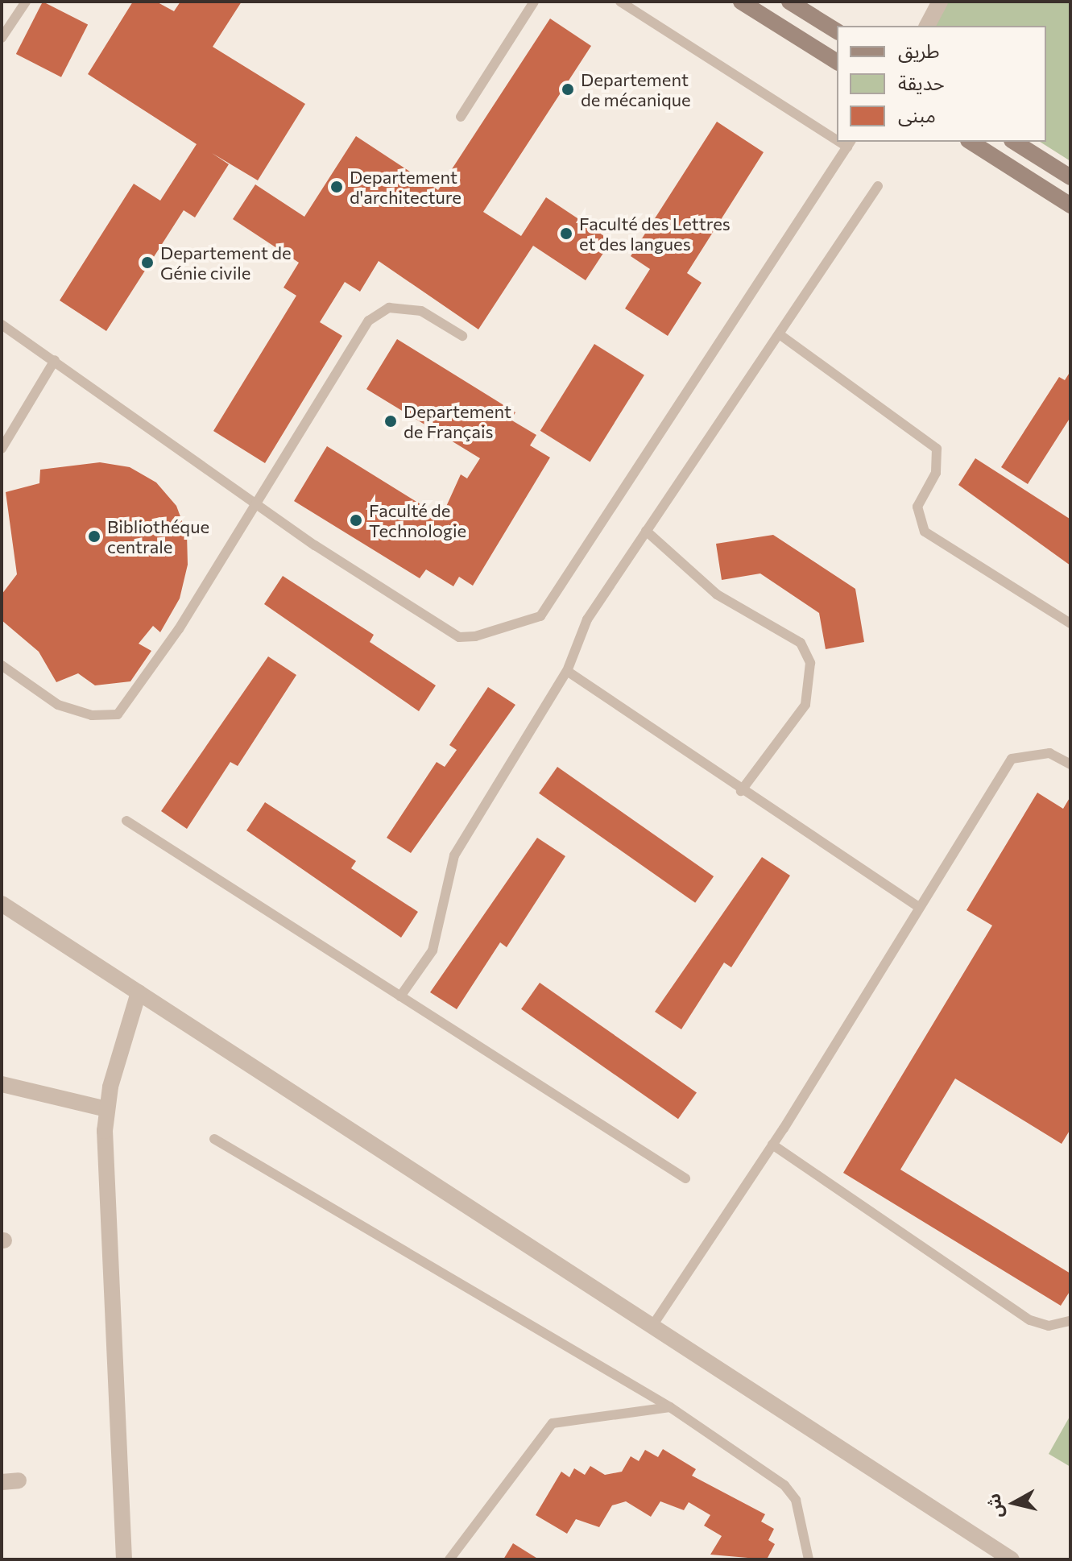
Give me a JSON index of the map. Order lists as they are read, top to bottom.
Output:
{
  "places": [
    "Departement de mécanique",
    "Departement d'architecture",
    "Faculté des Lettres et des langues",
    "Departement de Génie civile",
    "Departement de Français",
    "Faculté de Technologie",
    "Bibliothéque centrale"
  ],
  "legend": ["طريق", "حديقة", "مبنى"],
  "north": "left"
}
